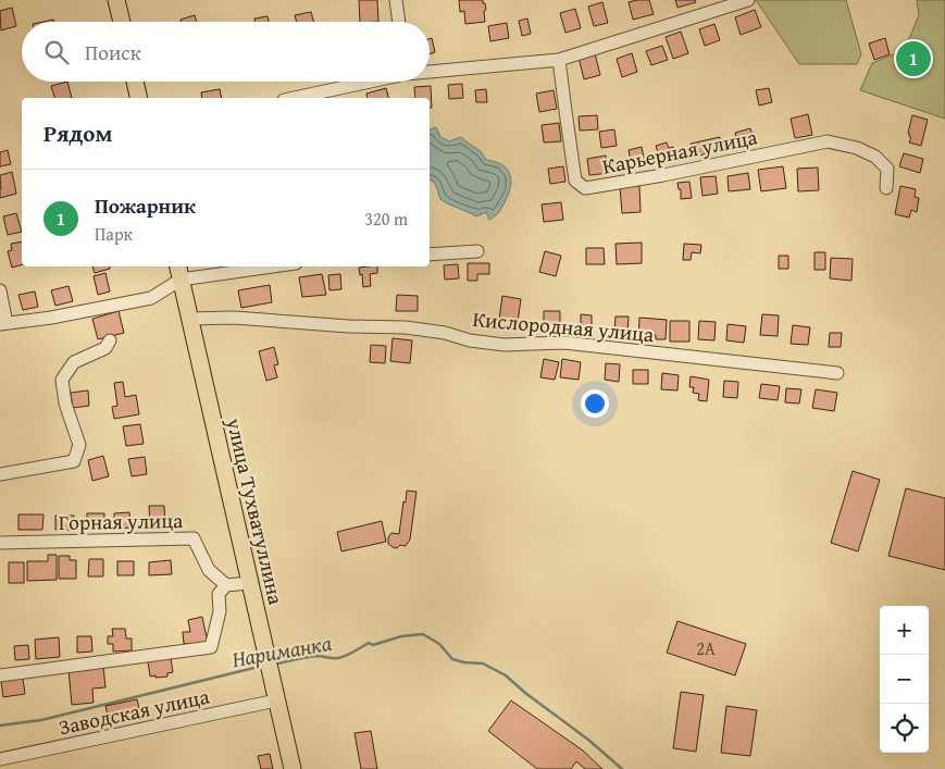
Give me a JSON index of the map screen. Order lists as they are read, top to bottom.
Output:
{
  "streets": {
    "main road": ["улица Тухватуллина"],
    "street": [
      "Карьерная улица",
      "Кислородная улица",
      "Горная улица",
      "Заводская улица"
    ]
  },
  "crossings": [
    ["Кислородная улица", "улица Тухватуллина"],
    ["улица Тухватуллина", "Заводская улица"]
  ],
  "water": ["Нариманка"],
  "house_numbers": ["2А"],
  "page": {
    "search": "Поиск",
    "pins": "1",
    "heading": "Рядом",
    "list": [
      {
        "mark": "1",
        "name": "Пожарник",
        "note": "Парк",
        "value": "320 m"
      }
    ],
    "map_buttons": ["+", "−"]
  }
}
